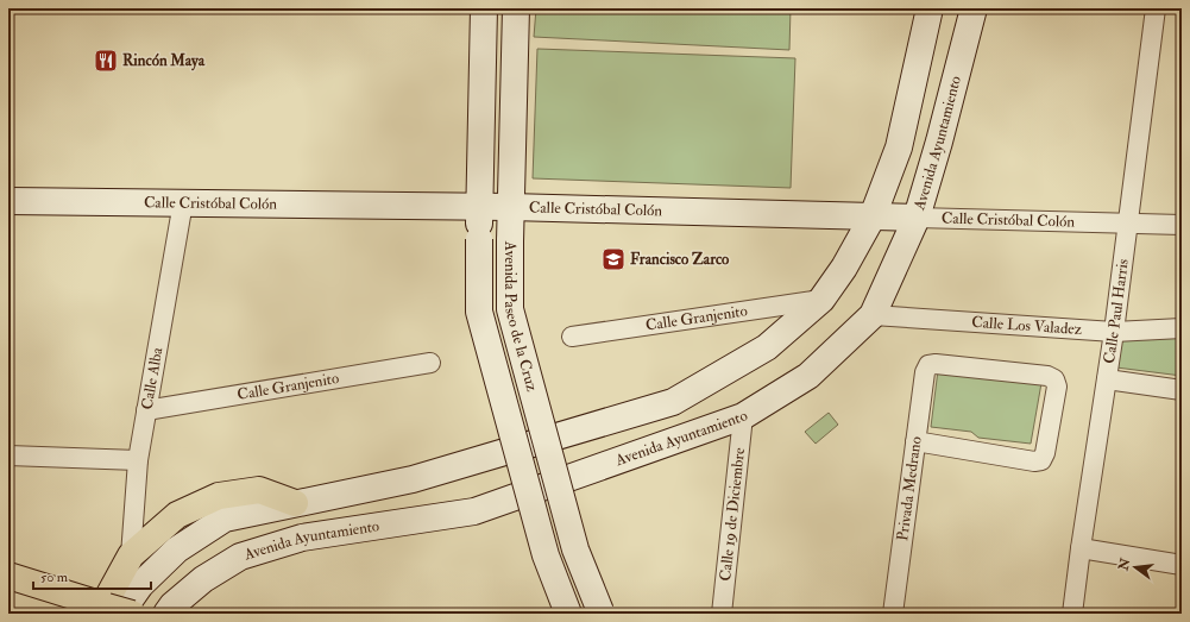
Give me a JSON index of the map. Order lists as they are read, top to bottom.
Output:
{
  "streets": {
    "main road": ["Avenida Ayuntamiento", "Calle Cristóbal Colón", "Avenida Paseo de la Cruz"],
    "street": [
      "Calle Paul Harris",
      "Calle Granjenito",
      "Calle Los Valadez",
      "Calle Alba",
      "Privada Medrano",
      "Calle 19 de Diciembre"
    ]
  },
  "crossings": [
    ["Avenida Ayuntamiento", "Calle Cristóbal Colón"],
    ["Avenida Ayuntamiento", "Calle Los Valadez"],
    ["Avenida Ayuntamiento", "Calle 19 de Diciembre"],
    ["Calle Cristóbal Colón", "Calle Paul Harris"],
    ["Calle Cristóbal Colón", "Avenida Paseo de la Cruz"],
    ["Calle Cristóbal Colón", "Calle Alba"],
    ["Calle Paul Harris", "Calle Los Valadez"],
    ["Calle Granjenito", "Calle Alba"]
  ],
  "places": {
    "restaurant": ["Rincón Maya"],
    "school or university": ["Francisco Zarco"]
  },
  "scale_bar": "50 m",
  "north": "left"
}
